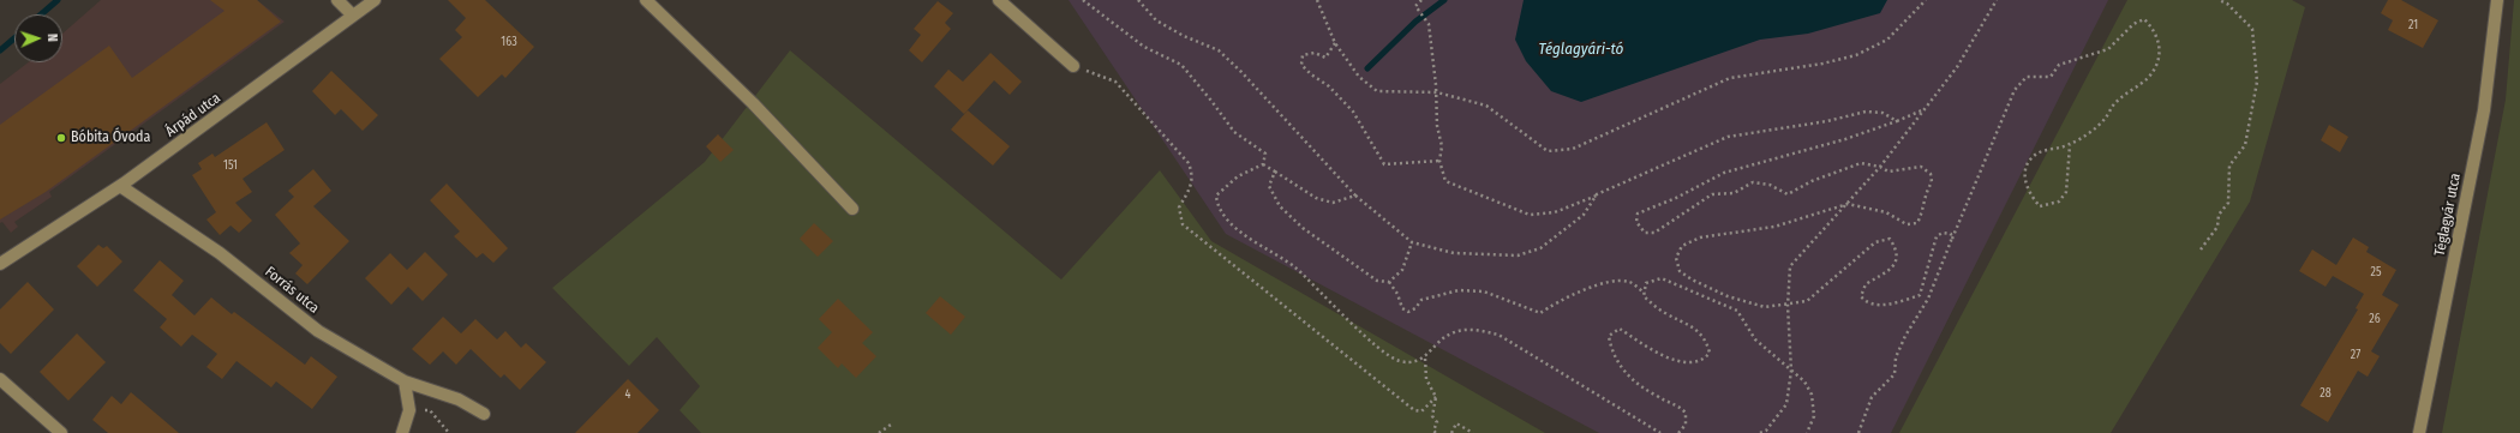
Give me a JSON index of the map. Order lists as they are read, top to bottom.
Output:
{
  "streets": {
    "street": ["Árpád utca", "Téglagyár utca", "Forrás utca"]
  },
  "crossings": [
    ["Árpád utca", "Forrás utca"]
  ],
  "water": ["Téglagyári-tó"],
  "places": ["Bóbita Óvoda"],
  "house_numbers": [
    "21",
    "163",
    "151",
    "25",
    "26",
    "27",
    "28",
    "4"
  ],
  "north": "right"
}
